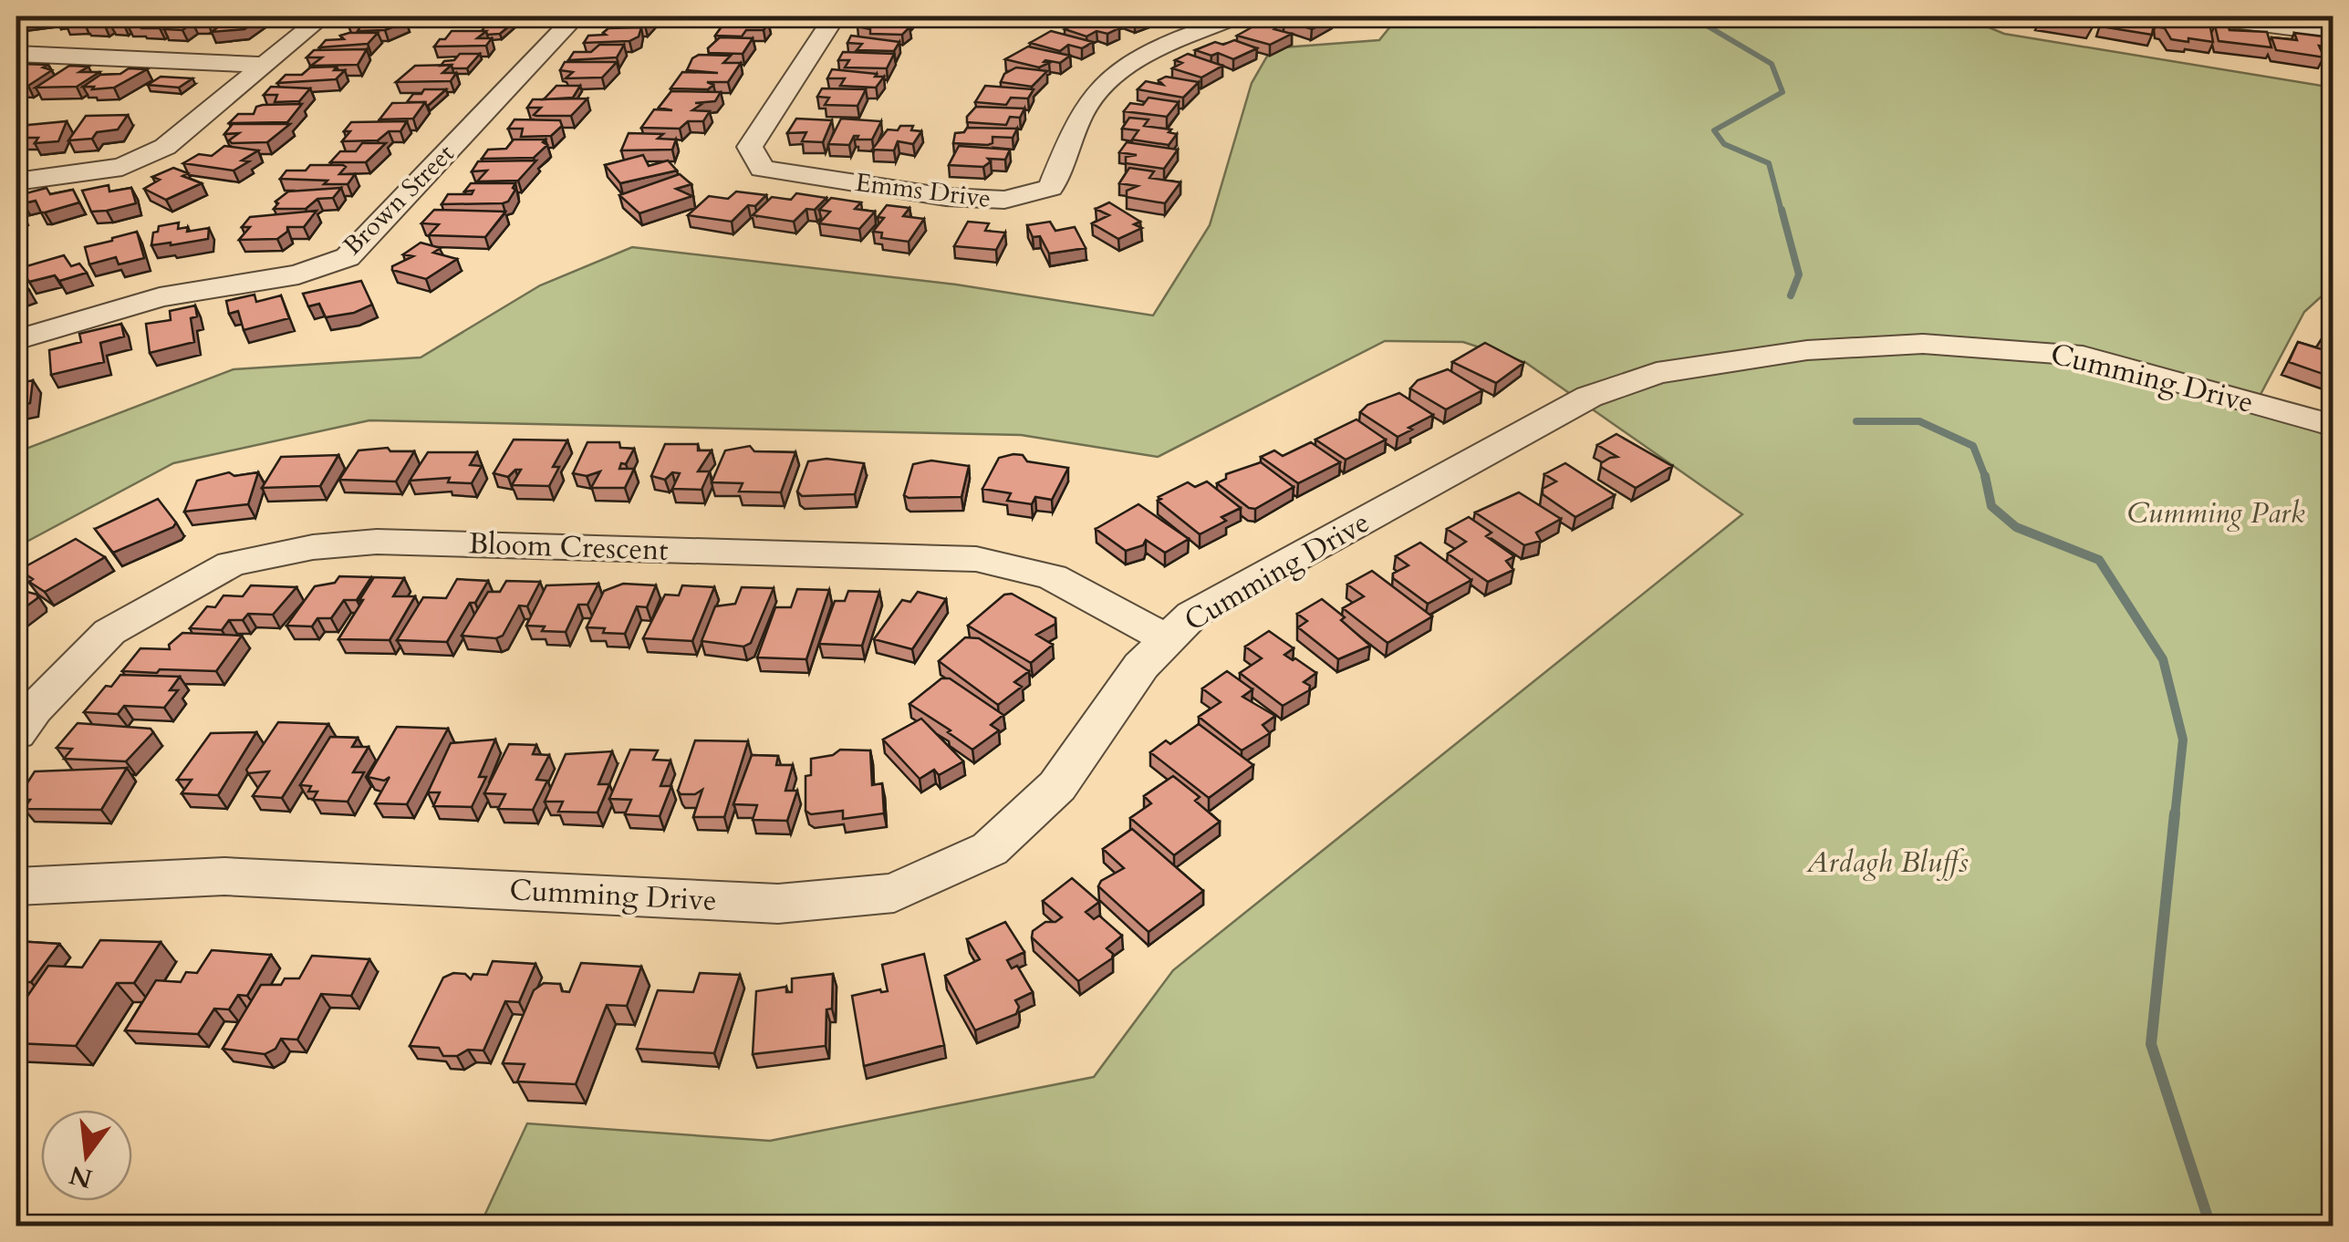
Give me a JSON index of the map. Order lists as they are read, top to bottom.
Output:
{
  "streets": {
    "street": [
      "Emms Drive",
      "Brown Street",
      "Cumming Drive",
      "Bloom Crescent"
    ]
  },
  "crossings": [
    ["Cumming Drive", "Bloom Crescent"]
  ],
  "parks": ["Cumming Park", "Ardagh Bluffs"],
  "north": "bottom"
}
